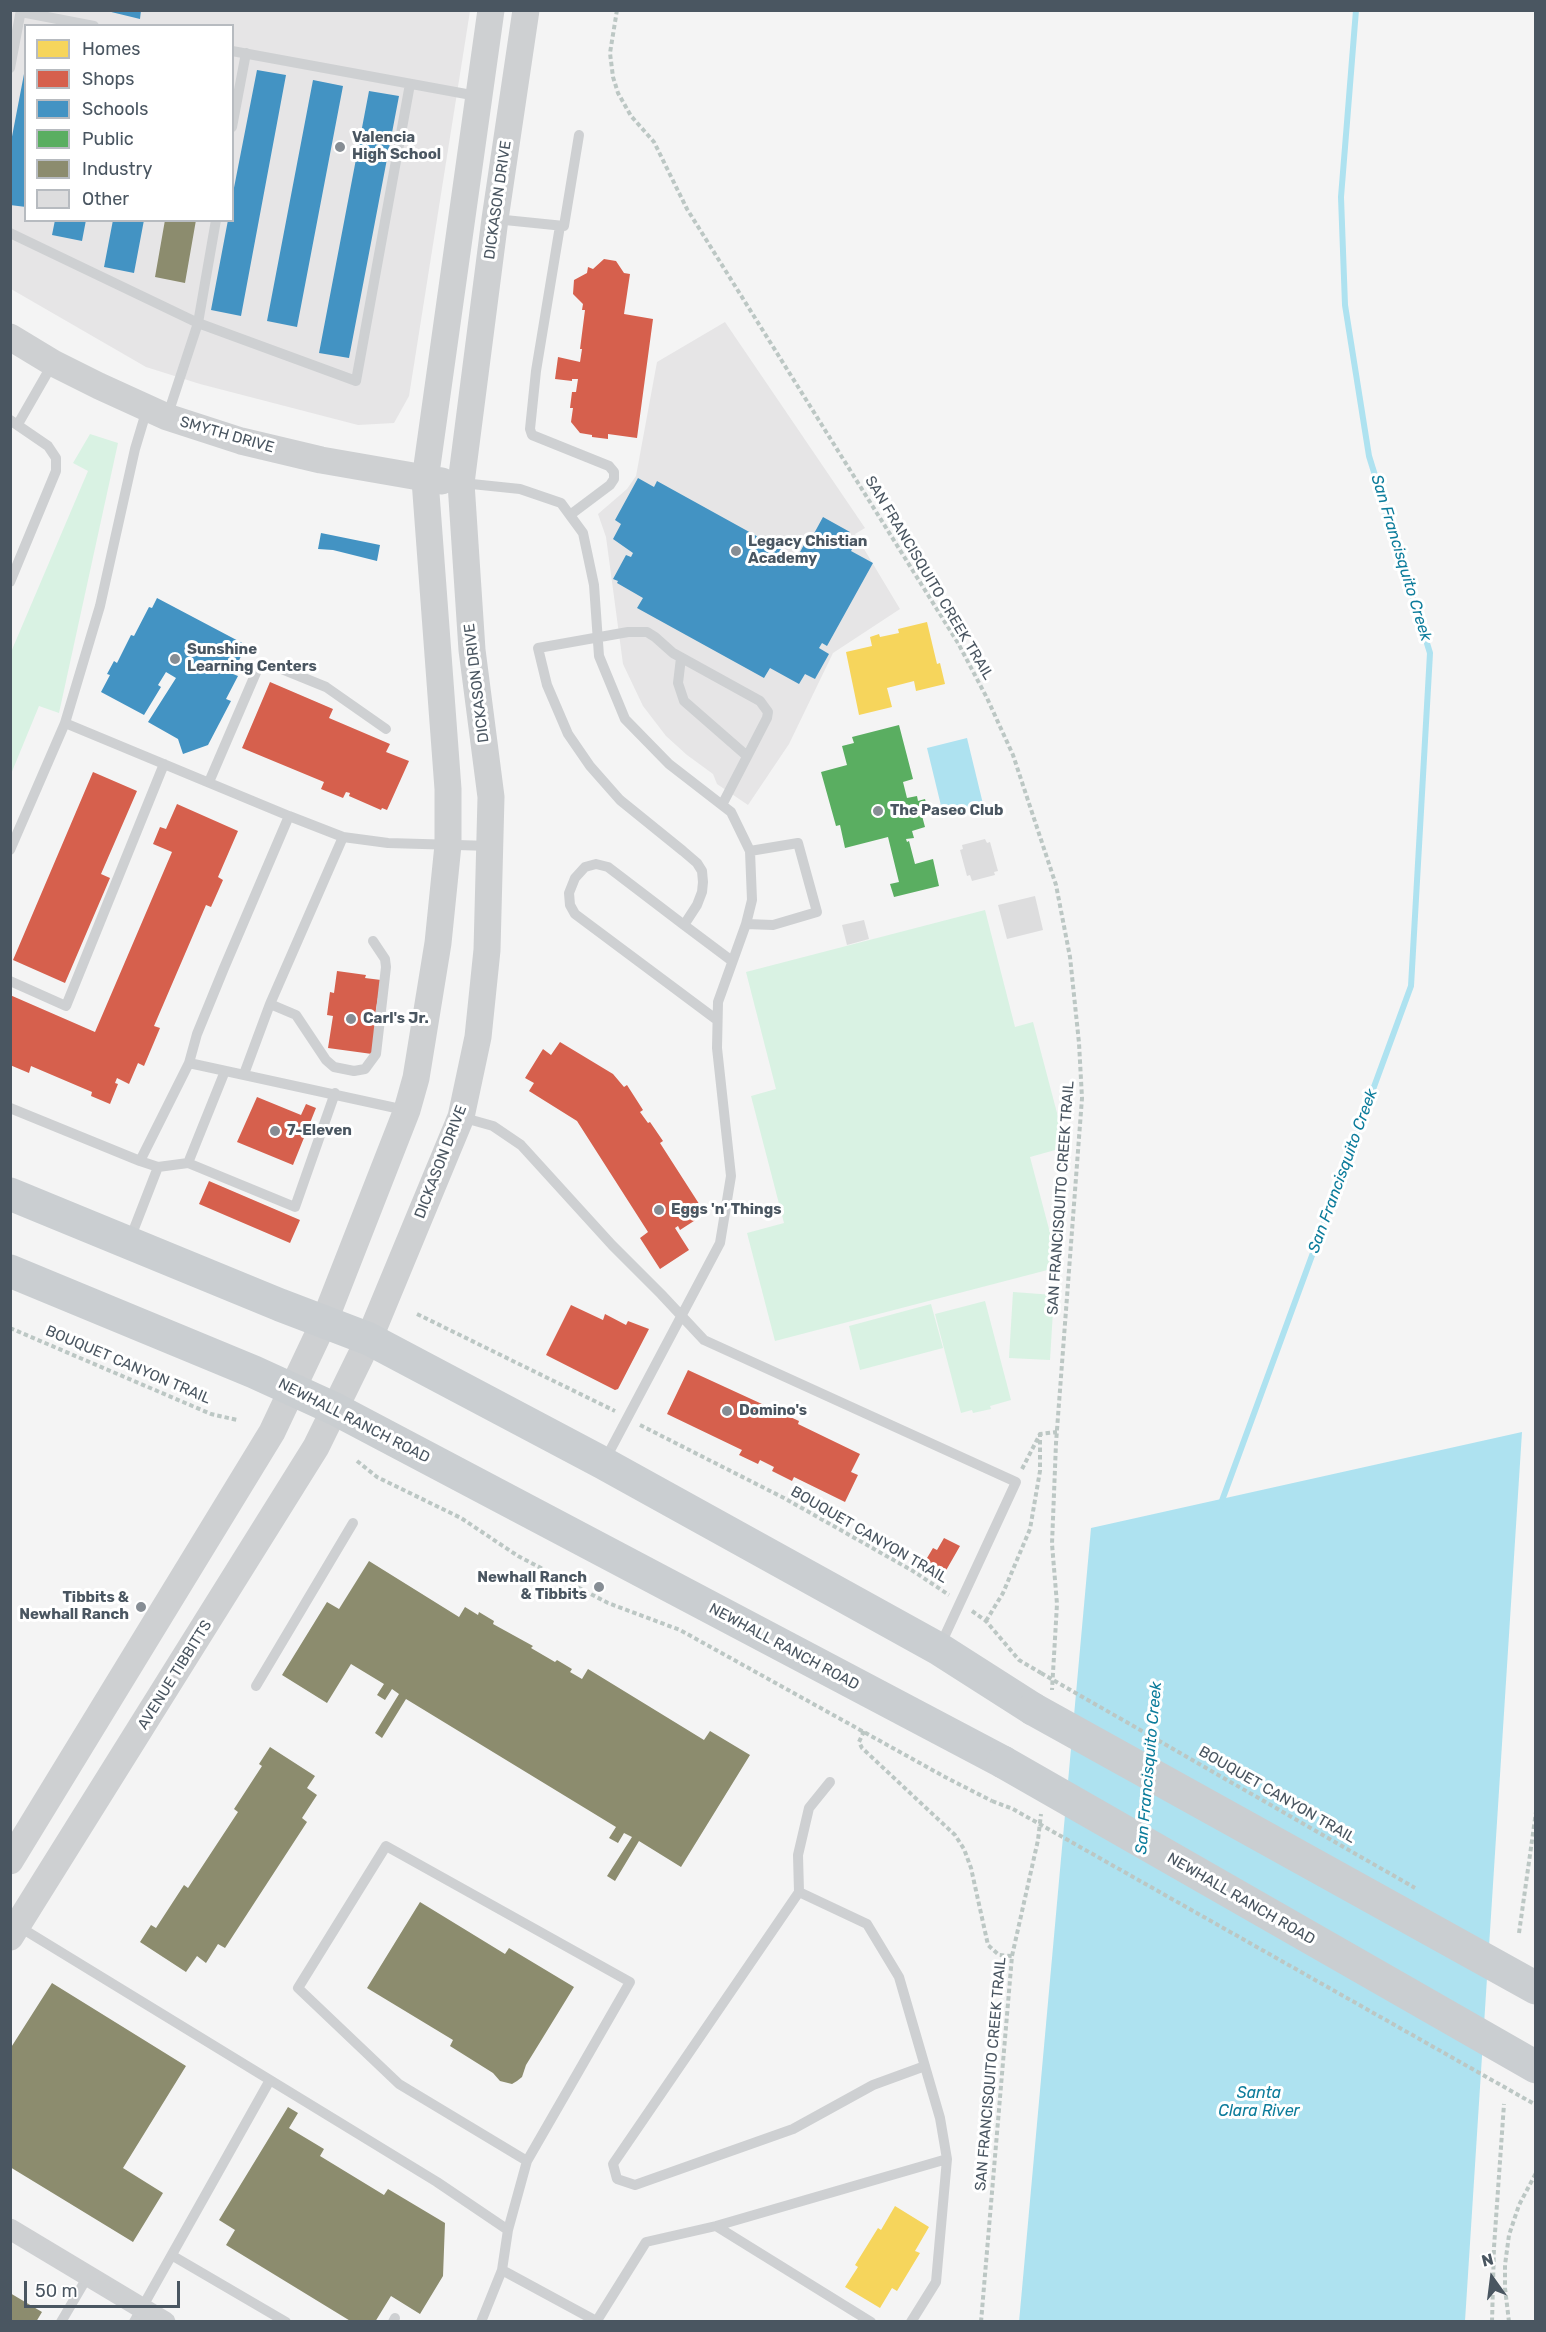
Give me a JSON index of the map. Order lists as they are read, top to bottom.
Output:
{
  "streets": {
    "main road": ["NEWHALL RANCH ROAD"],
    "street": ["DICKASON DRIVE", "SMYTH DRIVE", "AVENUE TIBBITTS"],
    "path": ["SAN FRANCISQUITO CREEK TRAIL", "BOUQUET CANYON TRAIL"]
  },
  "crossings": [
    ["DICKASON DRIVE", "SMYTH DRIVE"],
    ["DICKASON DRIVE", "NEWHALL RANCH ROAD"],
    ["DICKASON DRIVE", "AVENUE TIBBITTS"],
    ["NEWHALL RANCH ROAD", "AVENUE TIBBITTS"]
  ],
  "water": ["San Francisquito Creek", "Santa Clara River"],
  "places": [
    "Valencia High School",
    "Legacy Chistian Academy",
    "Sunshine Learning Centers",
    "The Paseo Club",
    "Carl's Jr.",
    "7-Eleven",
    "Eggs 'n' Things",
    "Domino's",
    "Newhall Ranch & Tibbits",
    "Tibbits & Newhall Ranch"
  ],
  "legend": [
    "Homes",
    "Shops",
    "Schools",
    "Public",
    "Industry",
    "Other"
  ],
  "scale_bar": "50 m",
  "north": "top"
}
